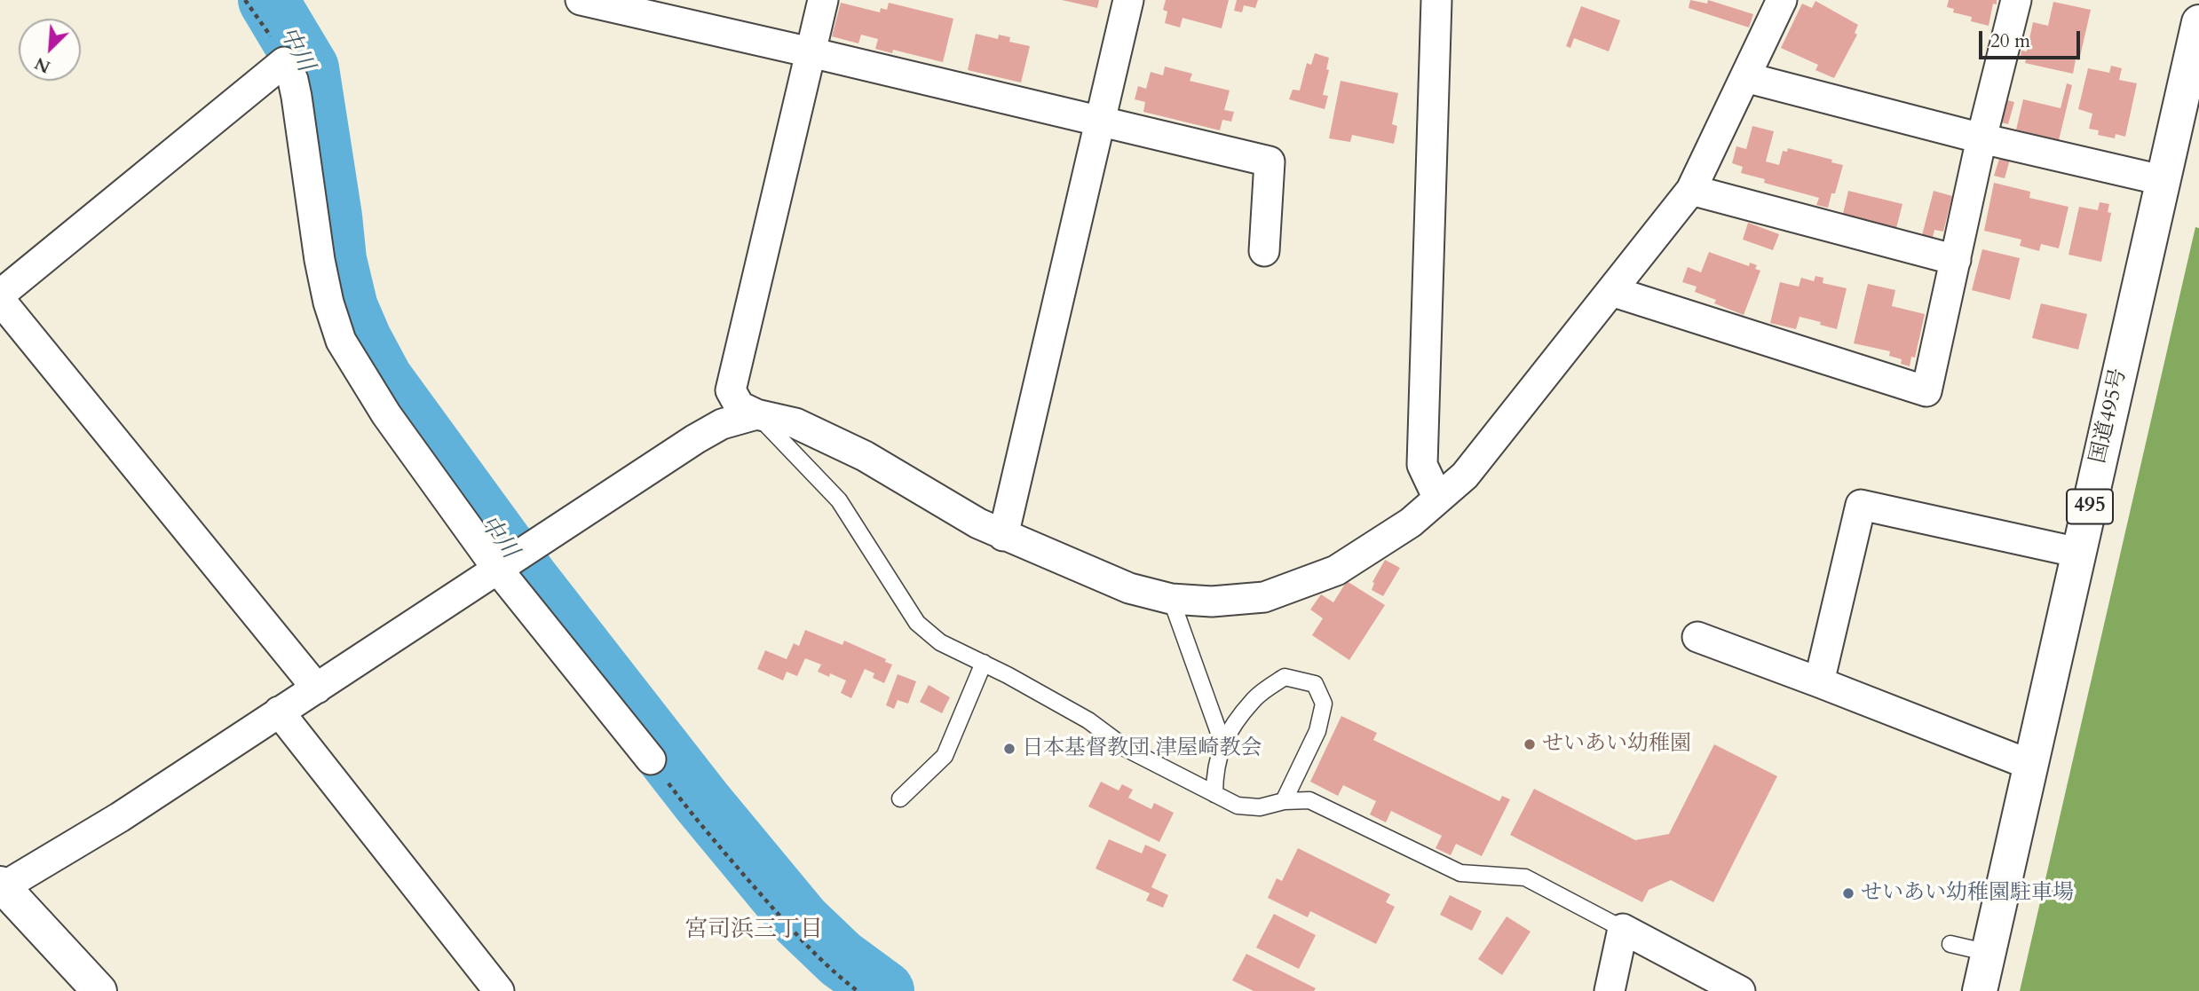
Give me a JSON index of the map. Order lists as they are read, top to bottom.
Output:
{
  "streets": {
    "main road": ["国道495号", "495"]
  },
  "districts": ["宮司浜三丁目"],
  "water": ["中川"],
  "places": ["せいあい幼稚園", "日本基督教団 津屋崎教会", "せいあい幼稚園駐車場"],
  "scale_bar": "20 m",
  "north": "bottom left"
}
